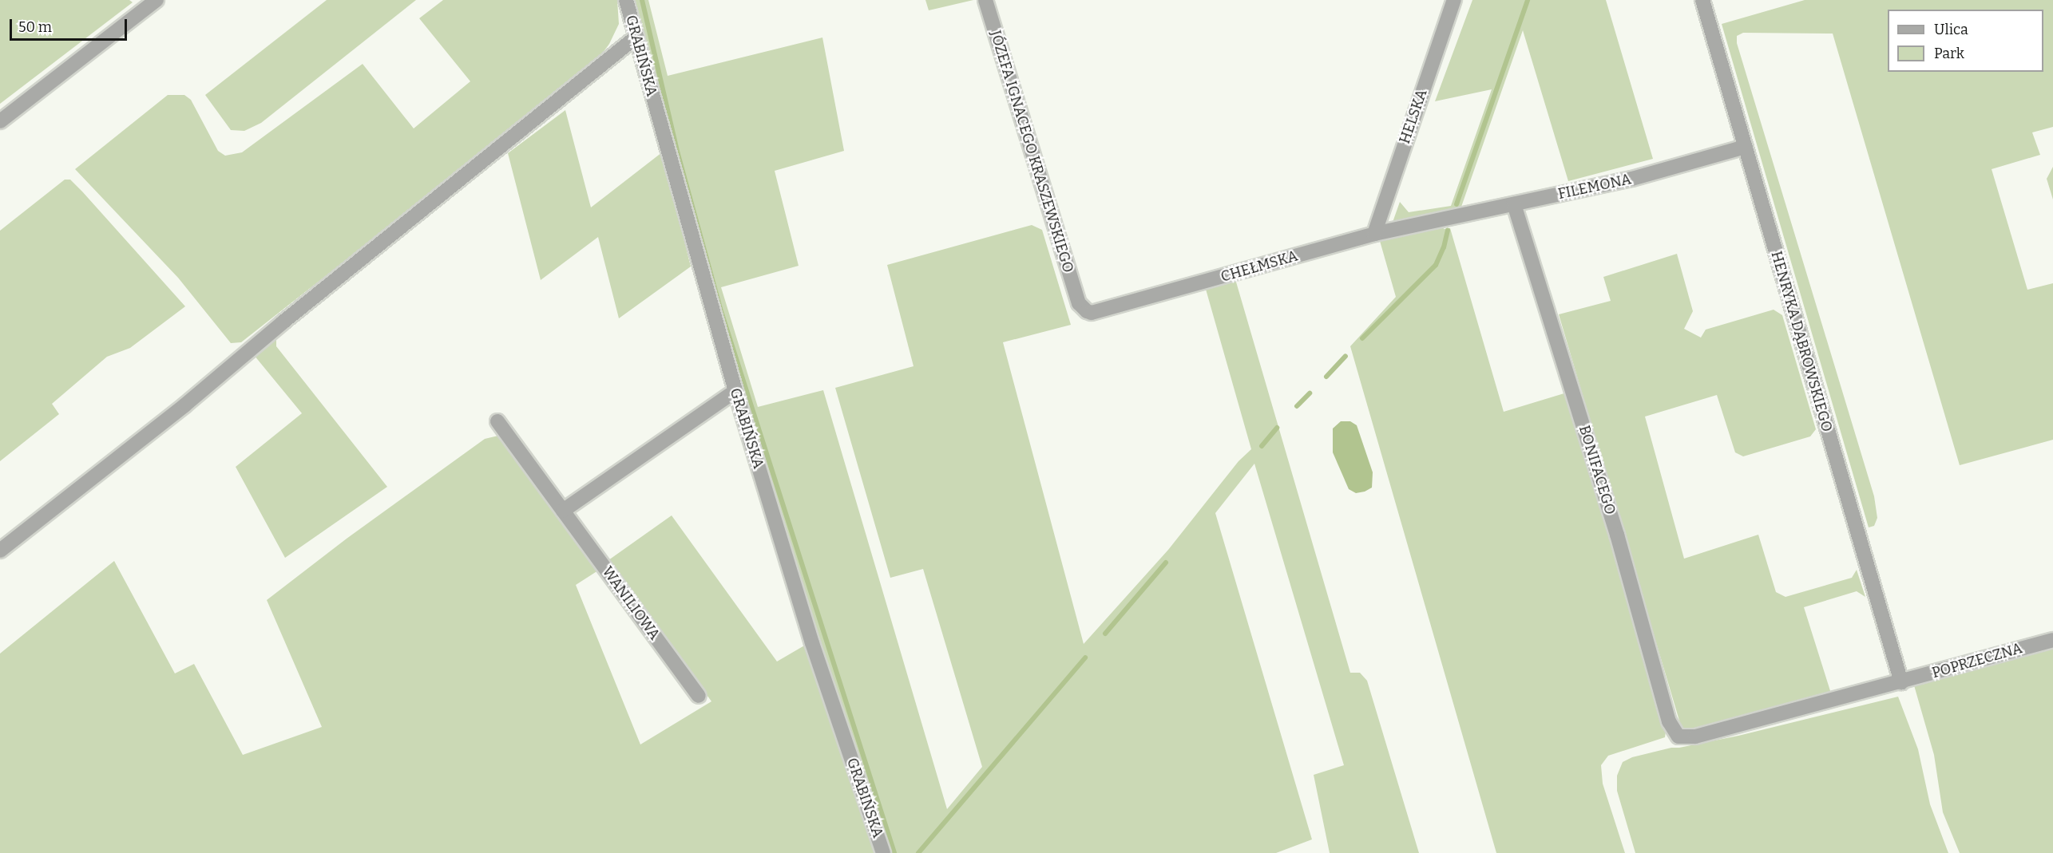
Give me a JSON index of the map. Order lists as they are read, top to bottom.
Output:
{
  "streets": {
    "street": [
      "GRABIŃSKA",
      "HELSKA",
      "JÓZEFA IGNACEGO KRASZEWSKIEGO",
      "FILEMONA",
      "CHEŁMSKA",
      "HENRYKA DĄBROWSKIEGO",
      "BONIFACEGO",
      "WANILIOWA",
      "POPRZECZNA"
    ]
  },
  "crossings": [
    ["HELSKA", "CHEŁMSKA"],
    ["JÓZEFA IGNACEGO KRASZEWSKIEGO", "CHEŁMSKA"],
    ["FILEMONA", "CHEŁMSKA"],
    ["FILEMONA", "HENRYKA DĄBROWSKIEGO"],
    ["FILEMONA", "BONIFACEGO"],
    ["HENRYKA DĄBROWSKIEGO", "POPRZECZNA"],
    ["BONIFACEGO", "POPRZECZNA"]
  ],
  "legend": ["Ulica", "Park"],
  "scale_bar": "50 m"
}
